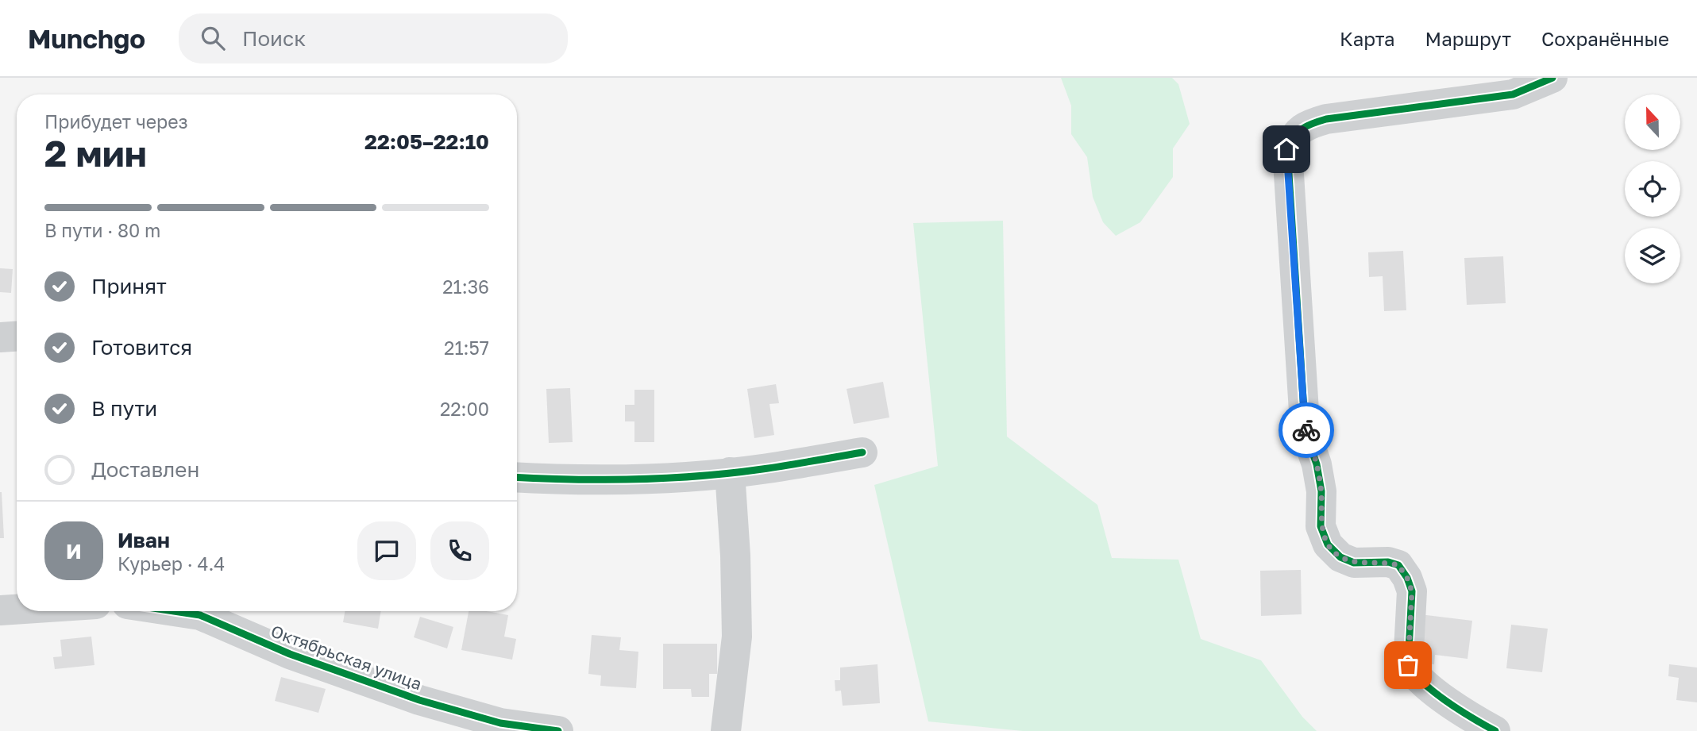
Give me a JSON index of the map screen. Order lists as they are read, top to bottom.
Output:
{
  "streets": {
    "street": ["Октябрьская улица"]
  },
  "north": "top",
  "page": {
    "header": "Munchgo",
    "search": "Поиск",
    "nav": ["Карта", "Маршрут", "Сохранённые"],
    "heading": ["2 мин", "Прибудет через", "22:05–22:10"],
    "panel": ["Иван", "Курьер · 4.4"],
    "bar": "В пути · 80 m",
    "list": [
      ["Принят", "21:36"],
      ["Готовится", "21:57"],
      ["В пути", "22:00"],
      "Доставлен"
    ],
    "round": "И"
  }
}
